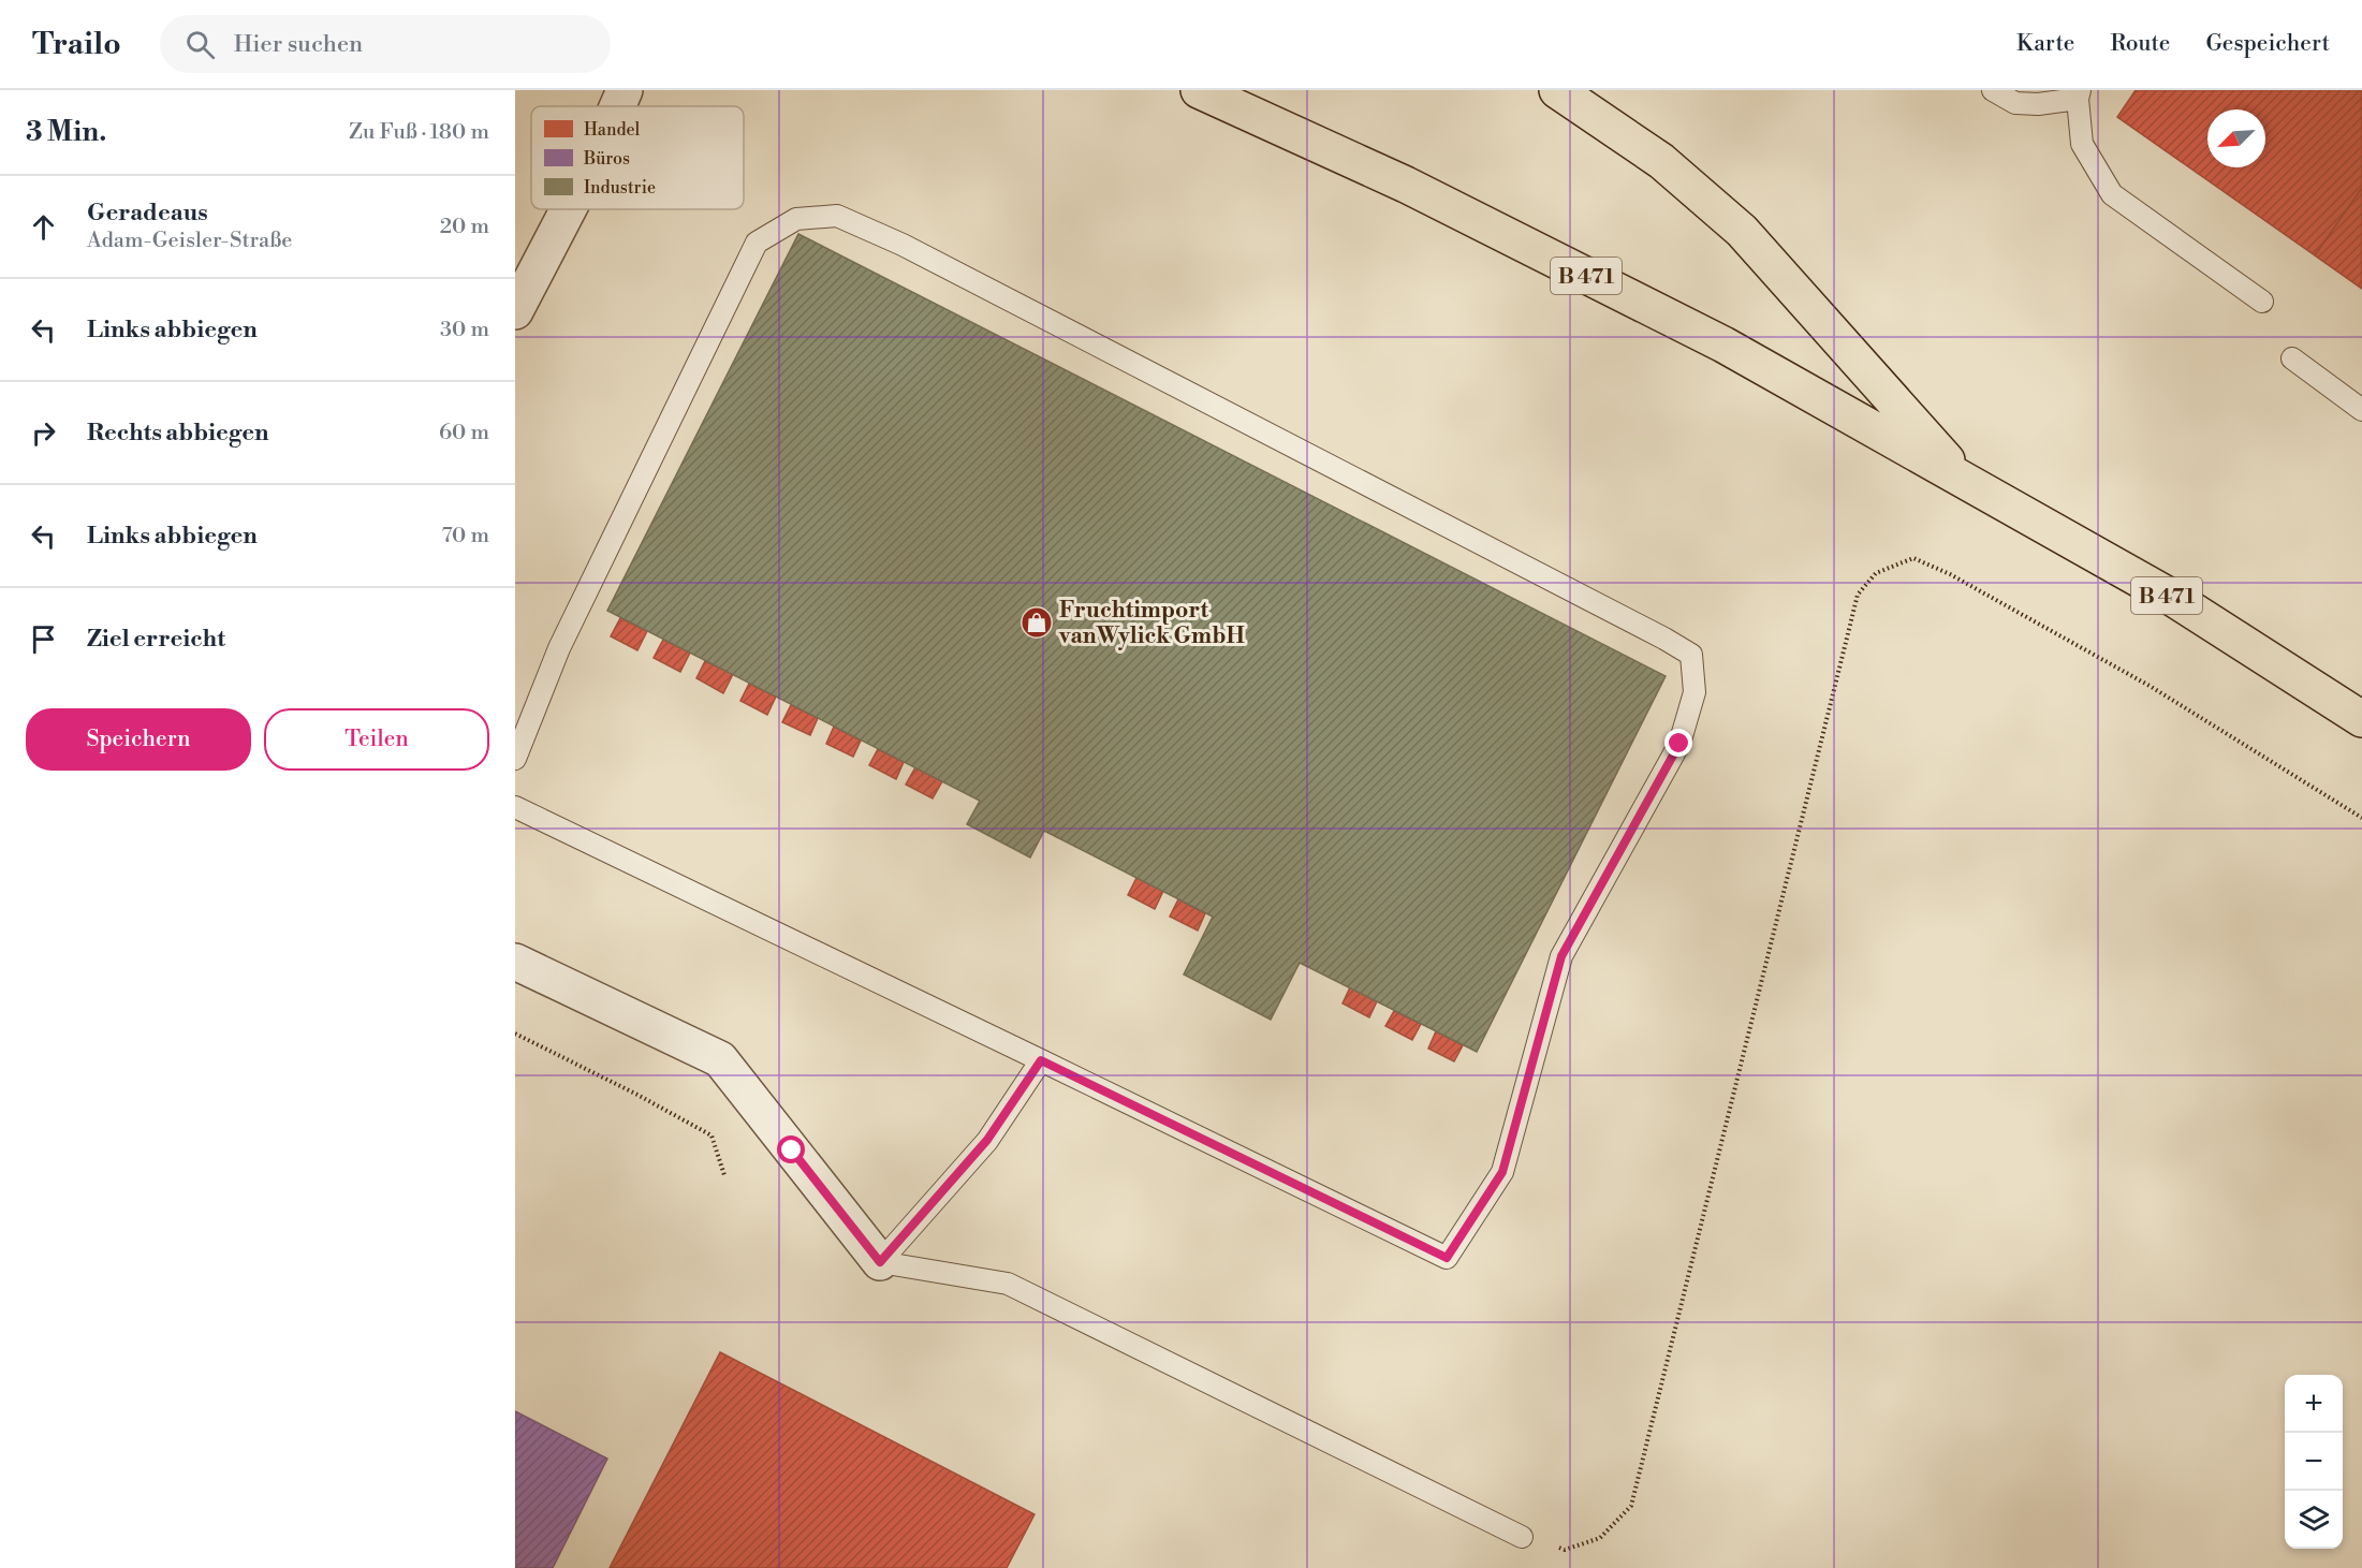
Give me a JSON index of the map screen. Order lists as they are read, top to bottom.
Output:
{
  "streets": {
    "highway": ["B 471"]
  },
  "places": {
    "shop": ["Fruchtimport vanWylick GmbH"]
  },
  "legend": ["Handel", "Büros", "Industrie"],
  "north": "bottom left",
  "page": {
    "header": "Trailo",
    "search": "Hier suchen",
    "nav": ["Karte", "Route", "Gespeichert"],
    "heading": ["3 Min.", "Zu Fuß · 180 m"],
    "list": [
      ["Geradeaus", "Adam-Geisler-Straße", "20 m"],
      ["Links abbiegen", "30 m"],
      ["Rechts abbiegen", "60 m"],
      ["Links abbiegen", "70 m"],
      "Ziel erreicht"
    ],
    "buttons": ["Speichern", "Teilen"],
    "map_buttons": ["+", "−"]
  }
}
